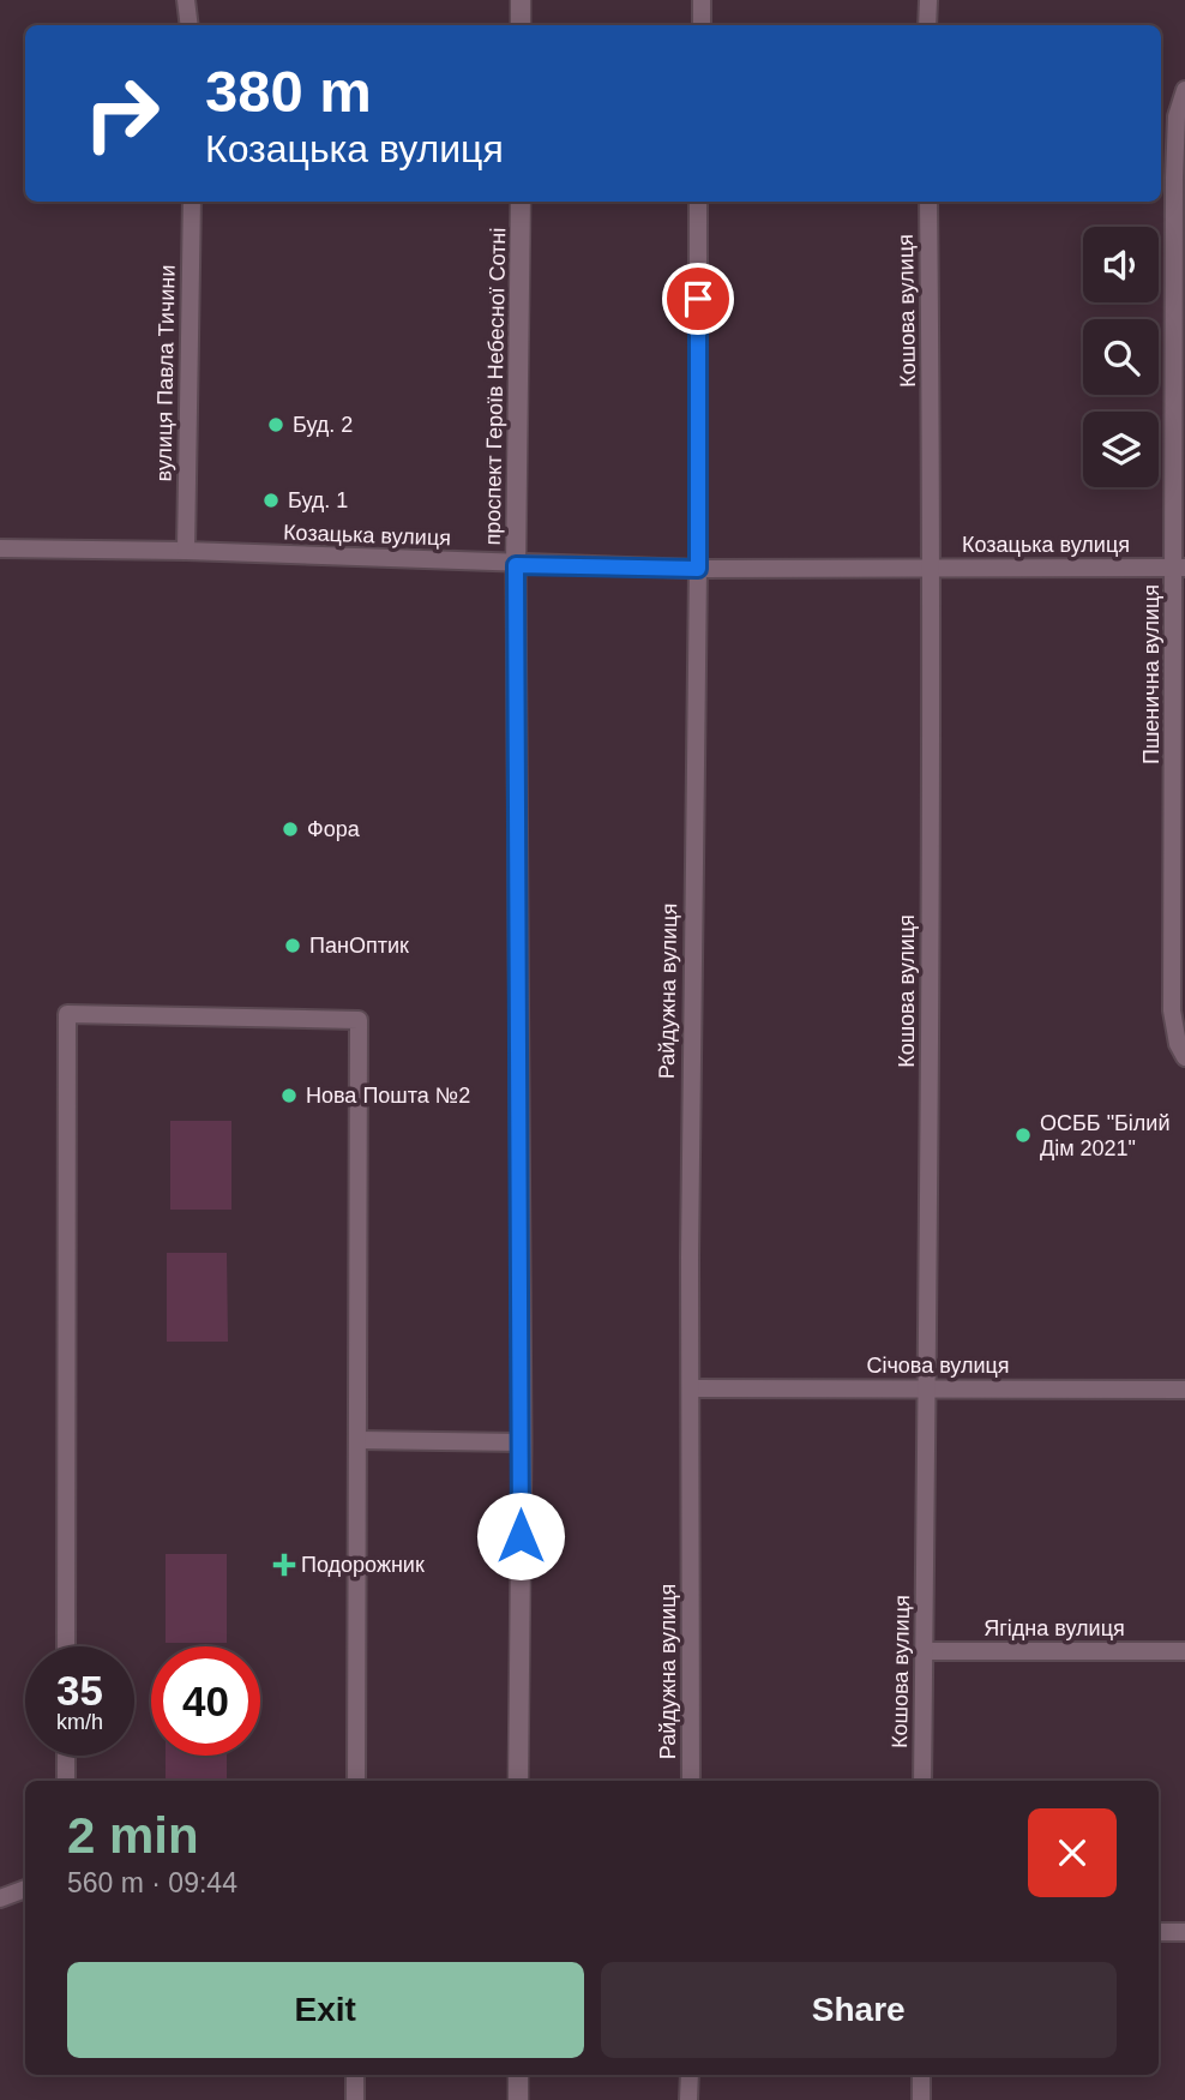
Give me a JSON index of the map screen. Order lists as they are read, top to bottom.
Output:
{
  "streets": {
    "street": [
      "Кошова вулиця",
      "вулиця Павла Тичини",
      "проспект Героїв Небесної Сотні",
      "Козацька вулиця",
      "Пшенична вулиця",
      "Райдужна вулиця",
      "Січова вулиця",
      "Ягідна вулиця"
    ]
  },
  "crossings": [
    ["Кошова вулиця", "Козацька вулиця"],
    ["Кошова вулиця", "Січова вулиця"],
    ["Кошова вулиця", "Ягідна вулиця"],
    ["вулиця Павла Тичини", "Козацька вулиця"],
    ["проспект Героїв Небесної Сотні", "Козацька вулиця"],
    ["Козацька вулиця", "Пшенична вулиця"],
    ["Козацька вулиця", "Райдужна вулиця"],
    ["Райдужна вулиця", "Січова вулиця"]
  ],
  "places": {
    "other": [
      "Буд. 2",
      "Буд. 1",
      "Фора",
      "ПанОптик",
      "Нова Пошта №2",
      "ОСББ \"Білий Дім 2021\""
    ],
    "health": ["Подорожник"]
  },
  "page": {
    "turn": ["380 m", "Козацька вулиця"],
    "speed": "35 km/h",
    "limit": "40",
    "heading": ["2 min", "560 m · 09:44"],
    "buttons": ["Exit", "Share"]
  }
}
